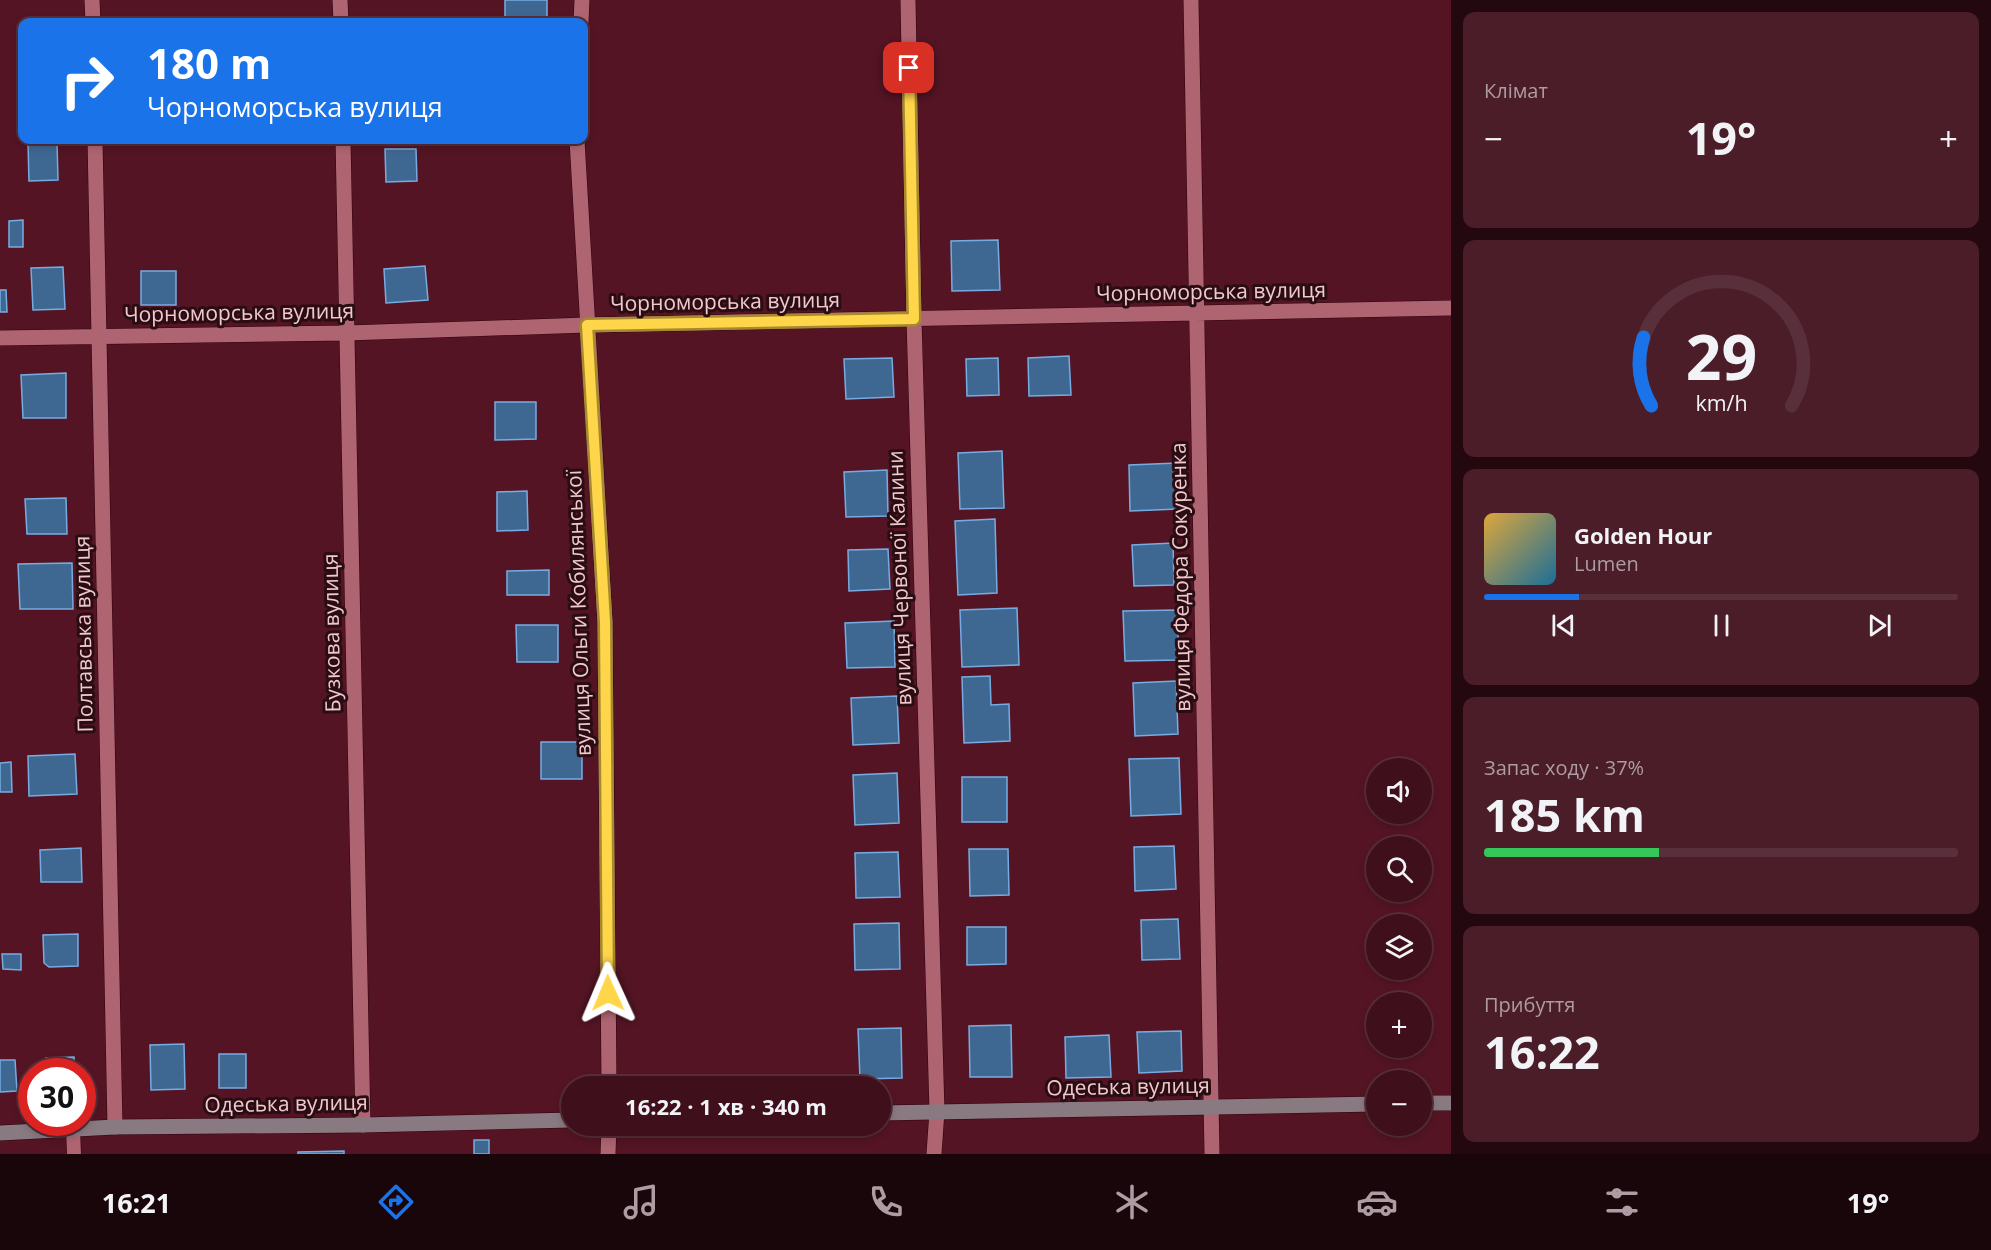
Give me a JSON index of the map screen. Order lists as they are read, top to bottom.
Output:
{
  "streets": {
    "street": [
      "Чорноморська вулиця",
      "вулиця Федора Сокуренка",
      "вулиця Червоної Калини",
      "вулиця Ольги Кобилянської",
      "Бузкова вулиця",
      "Полтавська вулиця",
      "Одеська вулиця"
    ]
  },
  "crossings": [
    ["Чорноморська вулиця", "вулиця Федора Сокуренка"],
    ["Чорноморська вулиця", "вулиця Червоної Калини"],
    ["Чорноморська вулиця", "вулиця Ольги Кобилянської"],
    ["Чорноморська вулиця", "Бузкова вулиця"],
    ["Чорноморська вулиця", "Полтавська вулиця"],
    ["вулиця Федора Сокуренка", "Одеська вулиця"],
    ["вулиця Червоної Калини", "Одеська вулиця"],
    ["Бузкова вулиця", "Одеська вулиця"],
    ["Полтавська вулиця", "Одеська вулиця"]
  ],
  "page": {
    "tile": [
      "Клімат",
      ["Запас ходу · 37%", "185 km"],
      ["Прибуття", "16:22"]
    ],
    "turn": ["180 m", "Чорноморська вулиця"],
    "heat": ["−", "19°", "+"],
    "song": ["Golden Hour", "Lumen"],
    "map_buttons": ["+", "−"],
    "limit": "30",
    "trip": "16:22 · 1 хв · 340 m",
    "tabs": ["16:21", "19°"],
    "gauge": ["29", "km/h"]
  }
}
